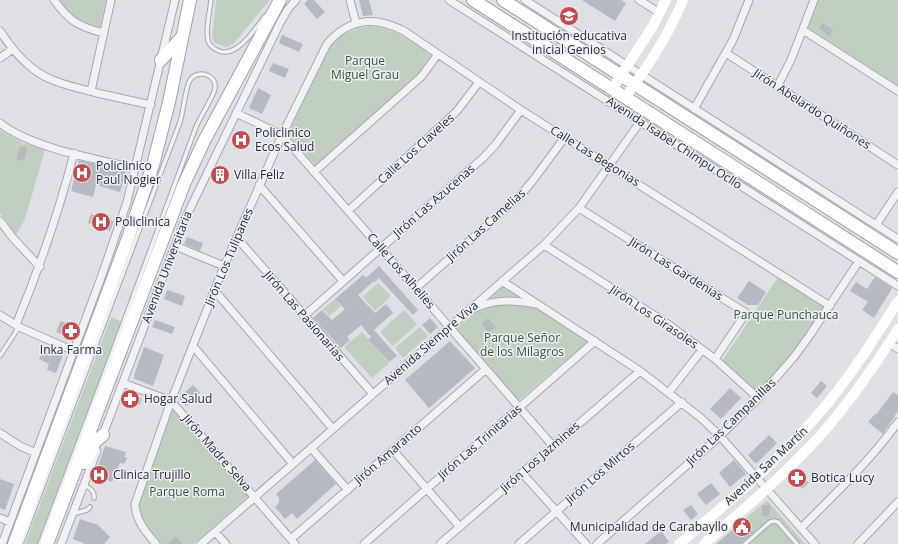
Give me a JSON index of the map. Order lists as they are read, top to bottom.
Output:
{
  "streets": {
    "main road": ["Avenida Isabel Chimpu Ocllo", "Avenida Universitaria", "Avenida San Martín"],
    "street": [
      "Jirón Abelardo Quiñones",
      "Calle Los Claveles",
      "Calle Las Begonias",
      "Jirón Las Azucenas",
      "Jirón Las Camelias",
      "Jirón Los Tulipanes",
      "Jirón Las Gardenias",
      "Calle Los Alhelíes",
      "Jirón Las Pasionarias",
      "Jirón Los Girasoles",
      "Avenida Siempre Viva",
      "Jirón Las Campanillas",
      "Jirón Las Trinitarias",
      "Jirón Madre Selva",
      "Jirón Amaranto",
      "Jirón Los Jazmines",
      "Jirón Los Mirtos"
    ]
  },
  "crossings": [
    ["Avenida Isabel Chimpu Ocllo", "Avenida Siempre Viva"],
    ["Avenida Isabel Chimpu Ocllo", "Jirón Las Campanillas"],
    ["Calle Los Claveles", "Calle Las Begonias"],
    ["Calle Los Claveles", "Calle Los Alhelíes"],
    ["Calle Las Begonias", "Jirón Las Azucenas"],
    ["Calle Las Begonias", "Jirón Las Camelias"],
    ["Calle Las Begonias", "Jirón Los Tulipanes"],
    ["Calle Las Begonias", "Avenida Siempre Viva"],
    ["Calle Las Begonias", "Jirón Las Campanillas"],
    ["Jirón Las Azucenas", "Calle Los Alhelíes"],
    ["Jirón Las Azucenas", "Jirón Las Pasionarias"],
    ["Jirón Las Camelias", "Calle Los Alhelíes"],
    ["Jirón Los Tulipanes", "Calle Los Alhelíes"],
    ["Jirón Los Tulipanes", "Jirón Las Pasionarias"],
    ["Jirón Los Tulipanes", "Jirón Madre Selva"],
    ["Avenida Universitaria", "Calle Los Alhelíes"],
    ["Avenida Universitaria", "Jirón Madre Selva"],
    ["Jirón Las Gardenias", "Jirón Los Girasoles"],
    ["Jirón Las Gardenias", "Avenida Siempre Viva"],
    ["Calle Los Alhelíes", "Avenida Siempre Viva"],
    ["Calle Los Alhelíes", "Jirón Las Trinitarias"],
    ["Calle Los Alhelíes", "Jirón Amaranto"],
    ["Calle Los Alhelíes", "Jirón Los Jazmines"],
    ["Jirón Las Pasionarias", "Avenida Siempre Viva"],
    ["Jirón Los Girasoles", "Avenida Siempre Viva"],
    ["Jirón Los Girasoles", "Jirón Las Campanillas"],
    ["Avenida Siempre Viva", "Jirón Madre Selva"],
    ["Jirón Madre Selva", "Jirón Amaranto"]
  ],
  "parks": [
    "Parque Miguel Grau",
    "Parque Punchauca",
    "Parque Señor de los Milagros",
    "Parque Roma"
  ],
  "places": {
    "school or university": ["Institución educativa inicial Genios"],
    "hospital": [
      "Policlinico Ecos Salud",
      "Policlinico Paul Nogier",
      "Policlinica",
      "Clinica Trujillo"
    ],
    "building": ["Villa Feliz"],
    "pharmacy": ["Inka Farma", "Hogar Salud", "Botica Lucy"],
    "public building": ["Municipalidad de Carabayllo"]
  }
}
